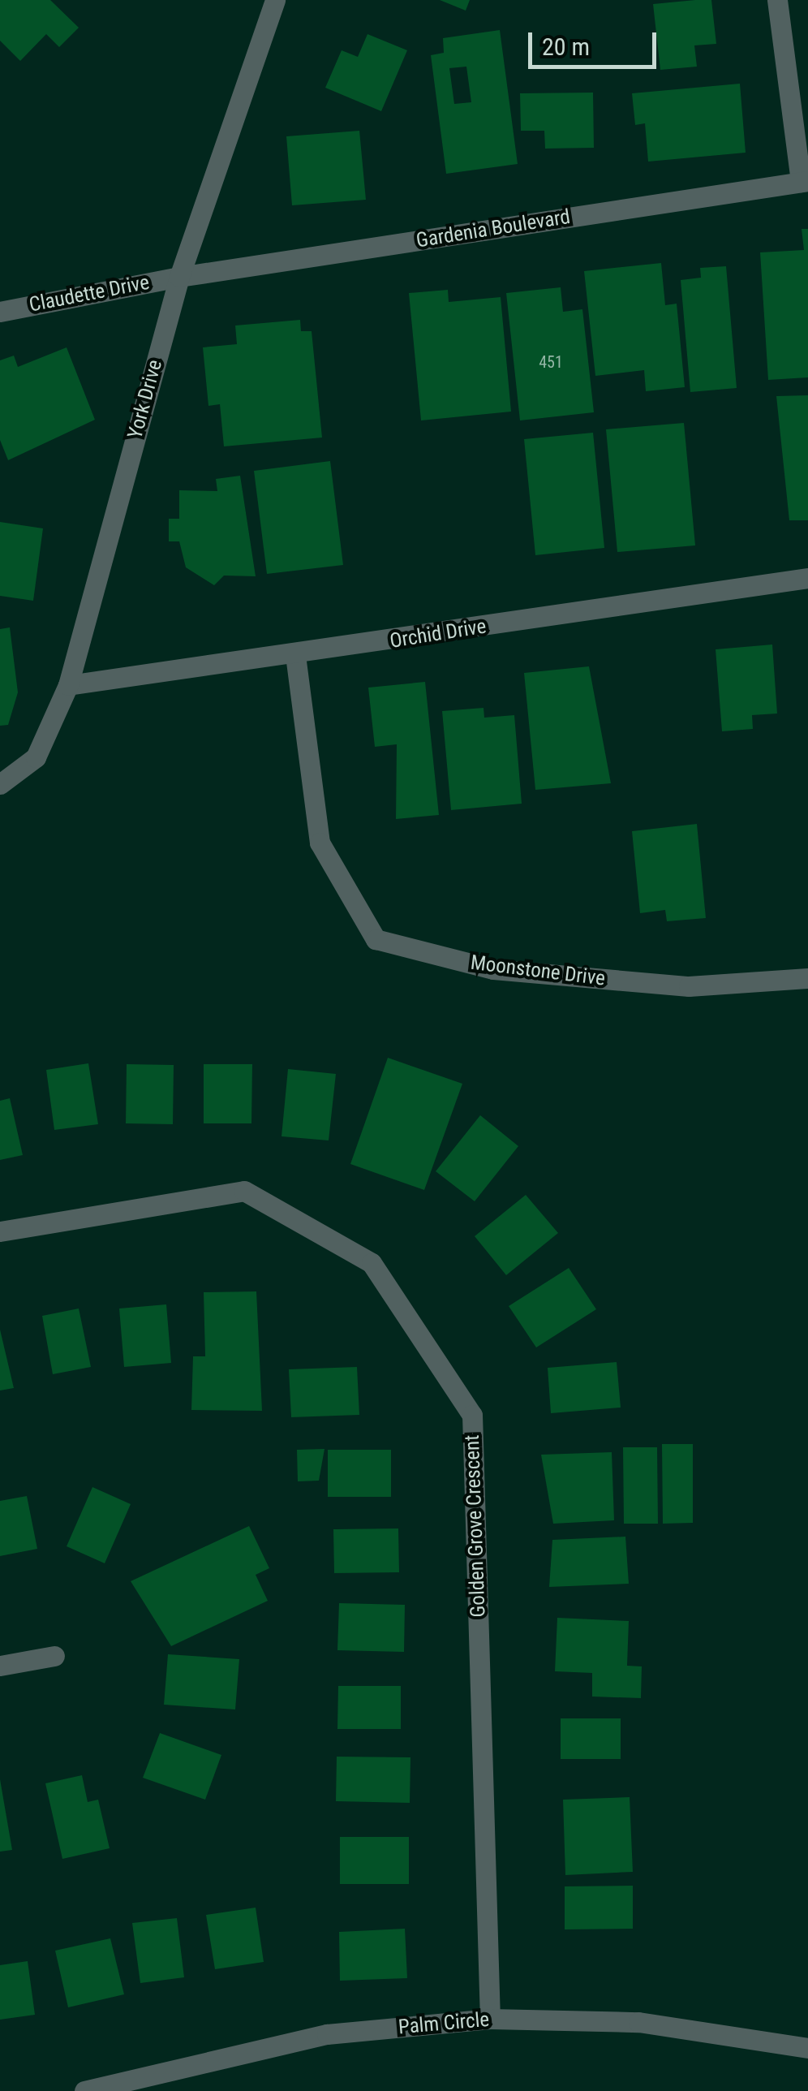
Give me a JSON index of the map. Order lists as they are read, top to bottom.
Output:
{
  "streets": {
    "street": [
      "Gardenia Boulevard",
      "Claudette Drive",
      "York Drive",
      "Orchid Drive",
      "Moonstone Drive",
      "Golden Grove Crescent",
      "Palm Circle"
    ]
  },
  "crossings": [
    ["Gardenia Boulevard", "Claudette Drive"],
    ["Gardenia Boulevard", "York Drive"],
    ["Claudette Drive", "York Drive"],
    ["York Drive", "Orchid Drive"],
    ["Orchid Drive", "Moonstone Drive"],
    ["Golden Grove Crescent", "Palm Circle"]
  ],
  "house_numbers": ["451"],
  "scale_bar": "20 m"
}
